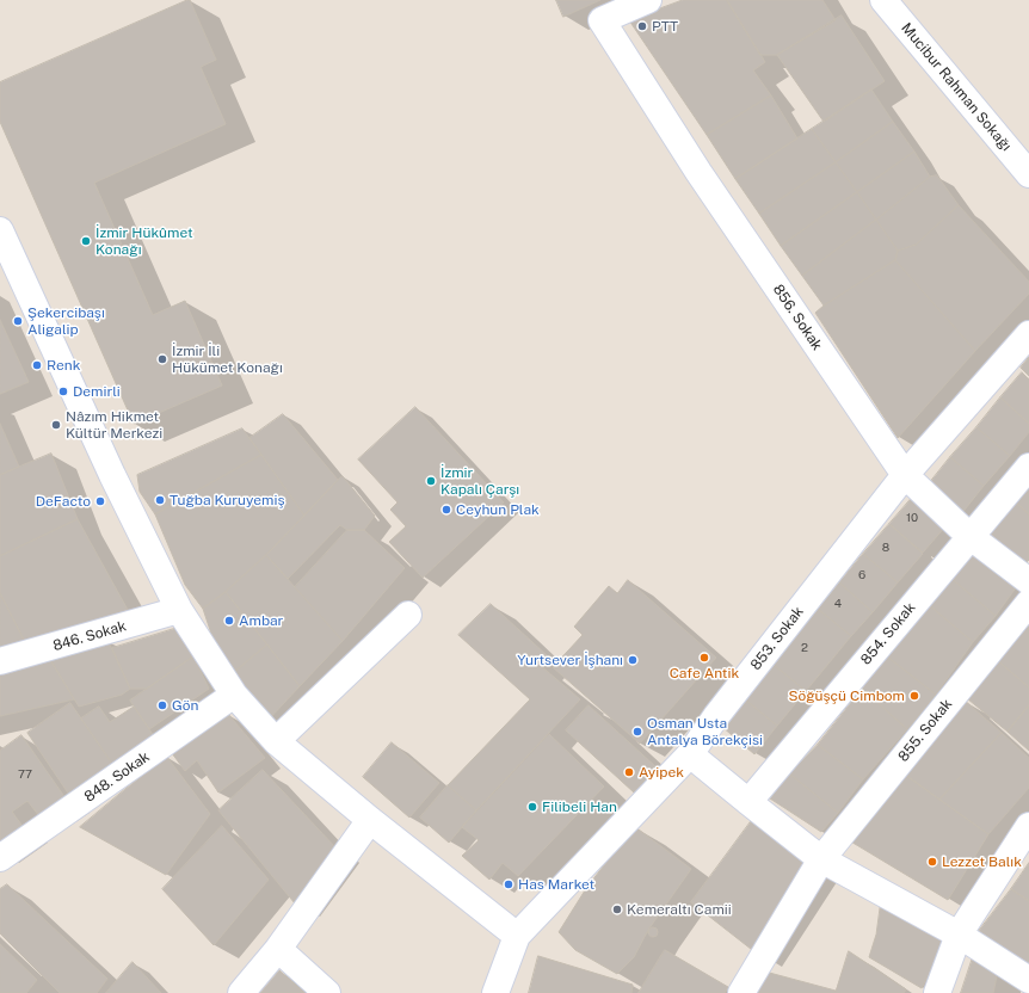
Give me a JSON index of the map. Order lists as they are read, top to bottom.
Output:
{
  "streets": {
    "street": [
      "Mucibur Rahman Sokağı",
      "856. Sokak",
      "854. Sokak",
      "846. Sokak",
      "853. Sokak",
      "855. Sokak",
      "848. Sokak"
    ]
  },
  "crossings": [
    ["856. Sokak", "854. Sokak"],
    ["856. Sokak", "853. Sokak"]
  ],
  "places": [
    "PTT",
    "İzmir Hükûmet Konağı",
    "Şekercibaşı Aligalip",
    "İzmir İli Hükümet Konağı",
    "Renk",
    "Demirli",
    "Nâzım Hikmet Kültür Merkezi",
    "İzmir Kapalı Çarşı",
    "Tuğba Kuruyemiş",
    "DeFacto",
    "Ceyhun Plak",
    "Ambar",
    "Cafe Antik",
    "Yurtsever İşhanı",
    "Söğüşçü Cimbom",
    "Gön",
    "Osman Usta Antalya Börekçisi",
    "Ayipek",
    "Filibeli Han",
    "Lezzet Balık",
    "Has Market",
    "Kemeraltı Camii"
  ],
  "house_numbers": [
    "10",
    "8",
    "6",
    "4",
    "2",
    "77"
  ]
}
